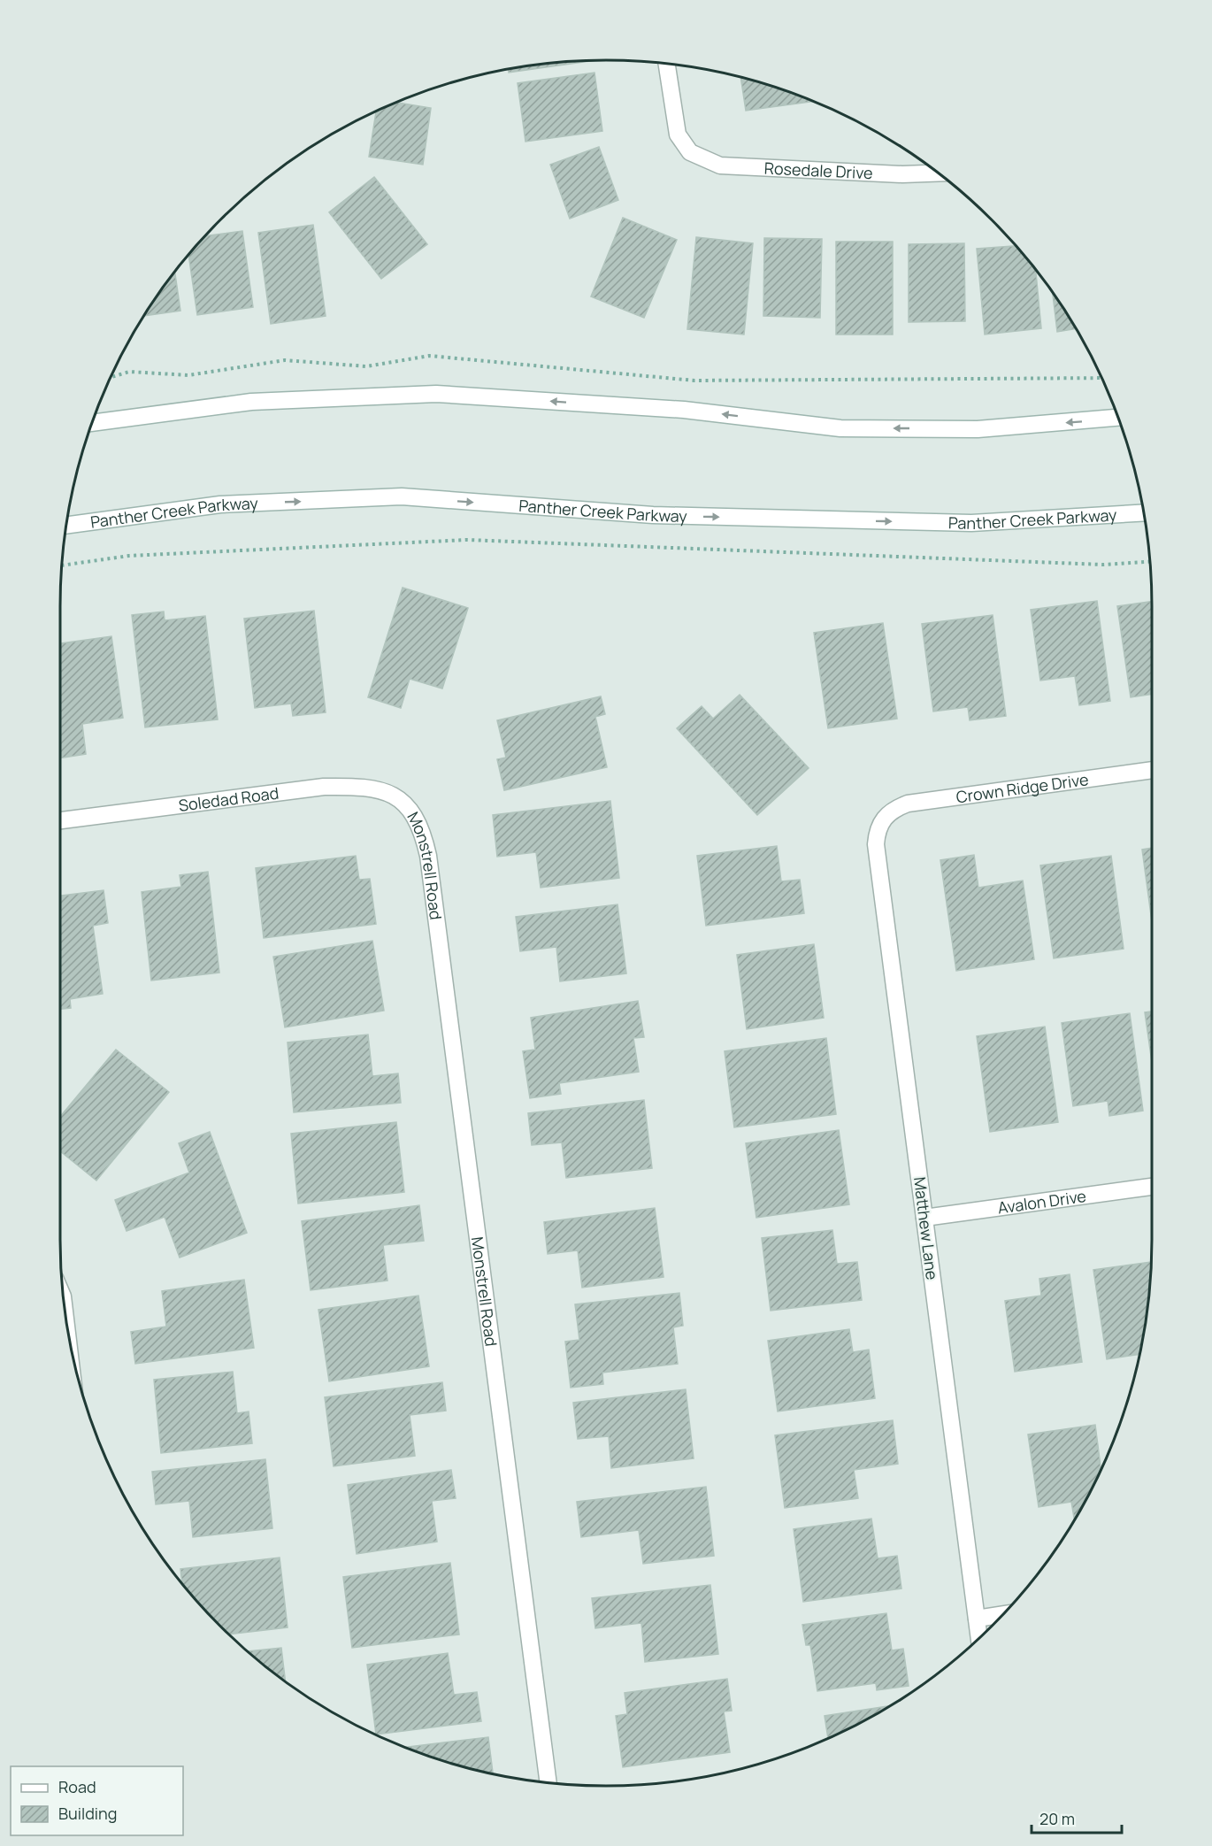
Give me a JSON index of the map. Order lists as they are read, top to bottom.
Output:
{
  "streets": {
    "street": [
      "Rosedale Drive",
      "Panther Creek Parkway",
      "Crown Ridge Drive",
      "Soledad Road",
      "Monstrell Road",
      "Avalon Drive",
      "Matthew Lane"
    ]
  },
  "crossings": [
    ["Crown Ridge Drive", "Matthew Lane"],
    ["Soledad Road", "Monstrell Road"],
    ["Avalon Drive", "Matthew Lane"]
  ],
  "legend": ["Road", "Building"],
  "scale_bar": "20 m"
}
